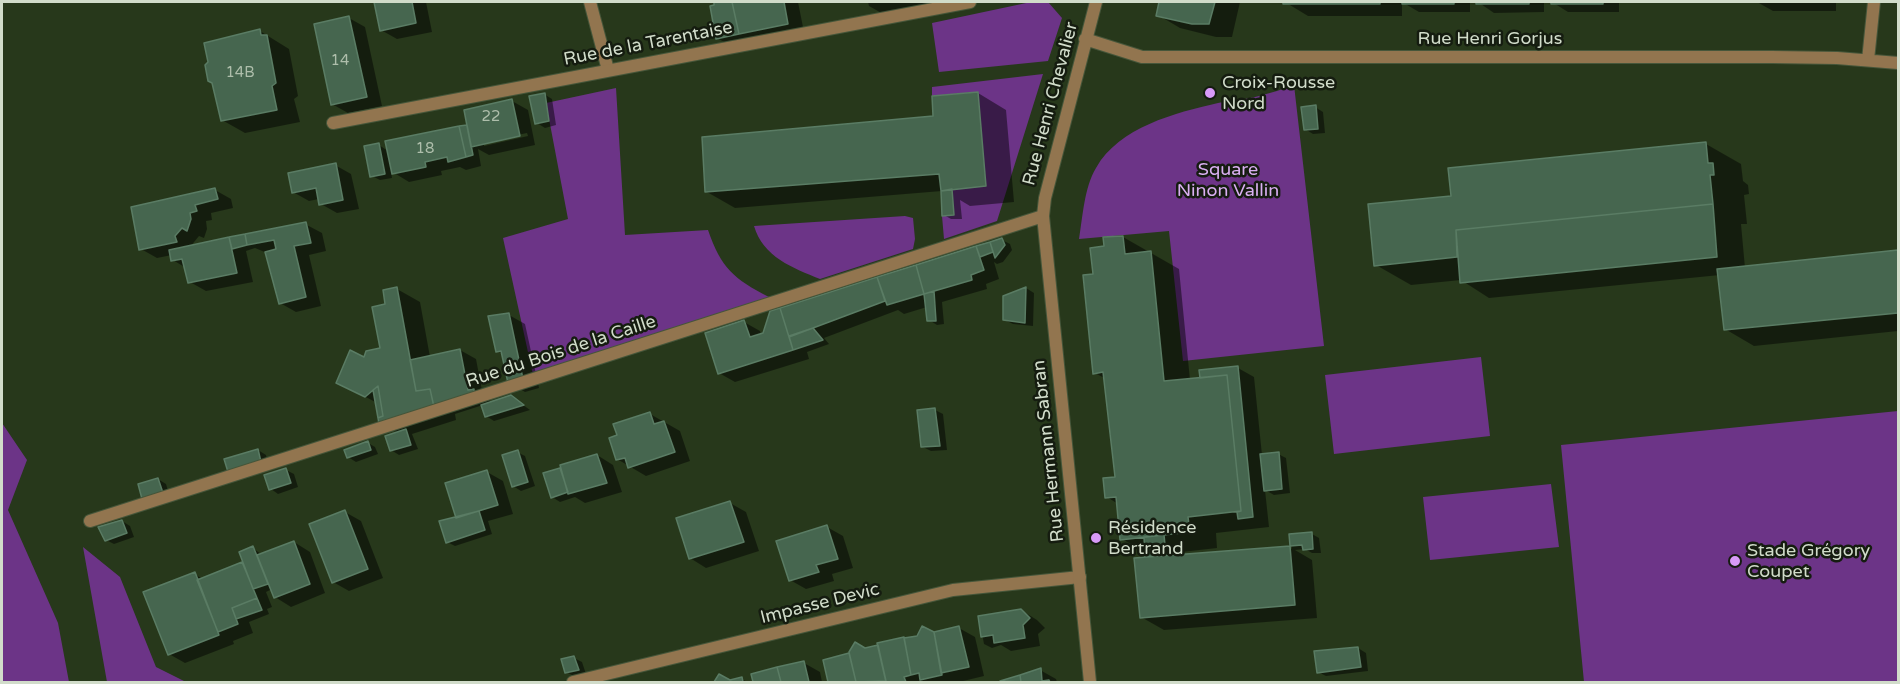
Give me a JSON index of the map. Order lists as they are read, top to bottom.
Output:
{
  "streets": {
    "street": [
      "Rue Henri Gorjus",
      "Rue de la Tarentaise",
      "Rue Henri Chevalier",
      "Rue du Bois de la Caille",
      "Rue Hermann Sabran",
      "Impasse Devic"
    ]
  },
  "crossings": [
    ["Rue Henri Gorjus", "Rue Henri Chevalier"],
    ["Rue Henri Chevalier", "Rue du Bois de la Caille"],
    ["Rue Henri Chevalier", "Rue Hermann Sabran"],
    ["Rue du Bois de la Caille", "Rue Hermann Sabran"],
    ["Rue Hermann Sabran", "Impasse Devic"]
  ],
  "parks": ["Square Ninon Vallin"],
  "places": ["Croix-Rousse Nord", "Résidence Bertrand", "Stade Grégory Coupet"],
  "house_numbers": [
    "14",
    "14B",
    "22",
    "18"
  ]
}
